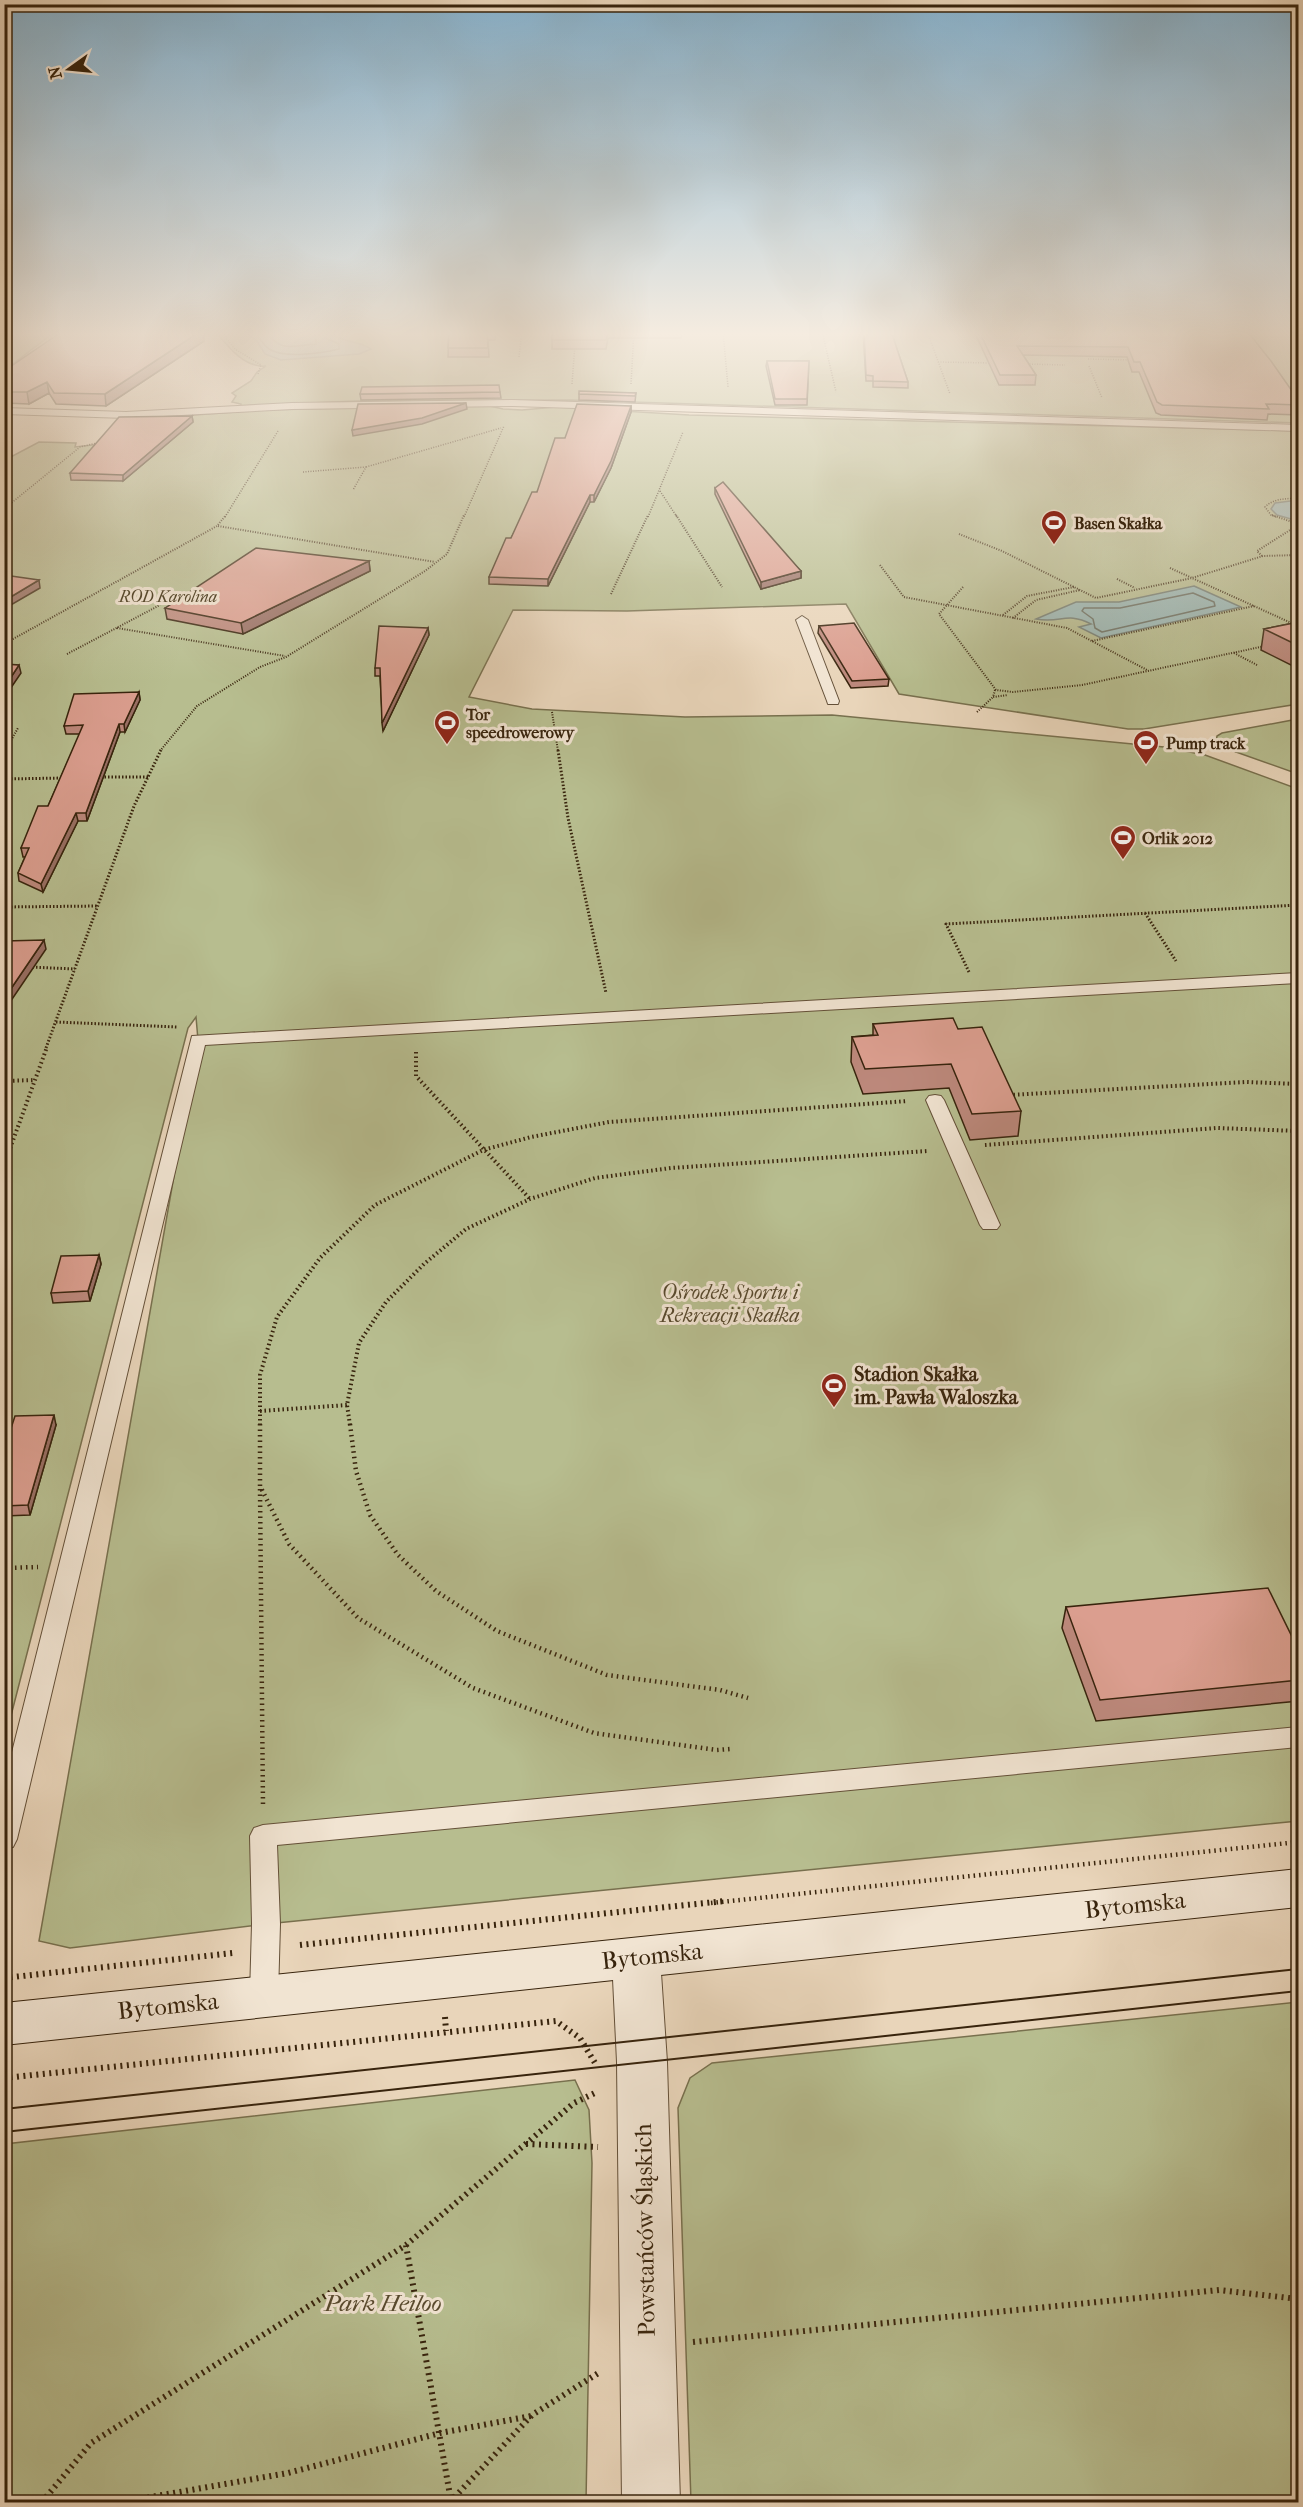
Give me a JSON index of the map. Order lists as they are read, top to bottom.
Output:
{
  "streets": {
    "main road": ["Bytomska", "Powstańców Śląskich"]
  },
  "crossings": [
    ["Bytomska", "Powstańców Śląskich"]
  ],
  "parks": ["ROD Karolina", "Ośrodek Sportu i Rekreacji Skałka", "Park Heiloo"],
  "places": {
    "sports": [
      "Basen Skałka",
      "Tor speedrowerowy",
      "Pump track",
      "Orlik 2012",
      "Stadion Skałka im. Pawła Waloszka"
    ]
  },
  "north": "left"
}
